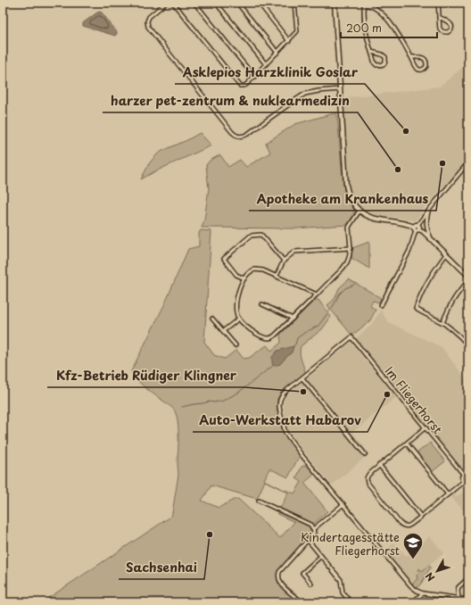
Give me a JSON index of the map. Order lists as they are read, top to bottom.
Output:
{
  "streets": {
    "street": ["Im Fliegerhorst"]
  },
  "places": {
    "other": [
      "Asklepios Harzklinik Goslar",
      "Apotheke am Krankenhaus",
      "harzer pet-zentrum & nuklearmedizin",
      "Kfz-Betrieb Rüdiger Klingner",
      "Auto-Werkstatt Habarov",
      "Sachsenhai"
    ],
    "school or university": ["Kindertagesstätte Fliegerhorst"]
  },
  "scale_bar": "200 m",
  "north": "bottom left"
}
